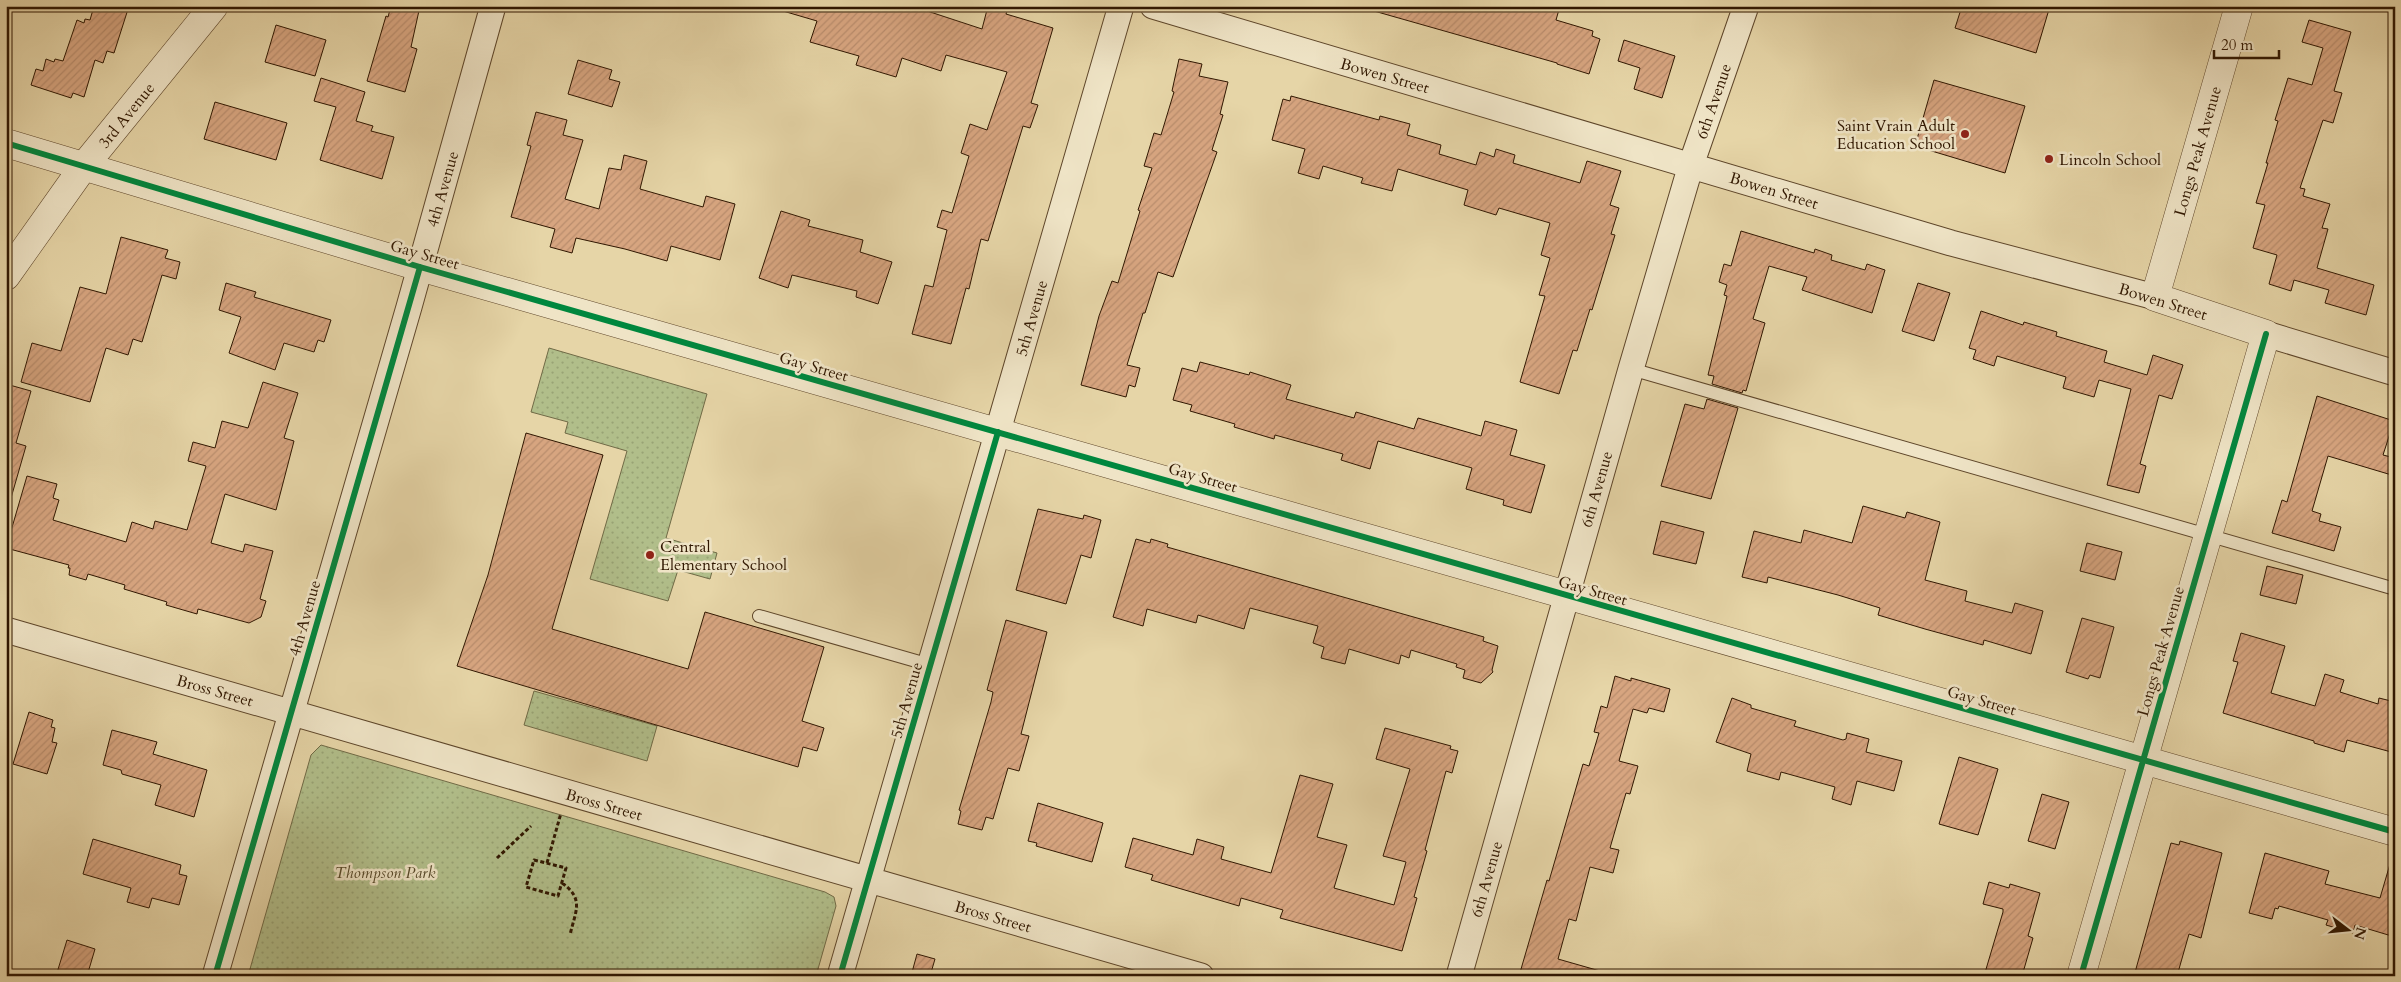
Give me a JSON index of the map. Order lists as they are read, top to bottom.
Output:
{
  "streets": {
    "street": [
      "Bowen Street",
      "6th Avenue",
      "3rd Avenue",
      "Longs Peak Avenue",
      "4th Avenue",
      "Gay Street",
      "5th Avenue",
      "Bross Street"
    ]
  },
  "crossings": [
    ["Bowen Street", "6th Avenue"],
    ["Bowen Street", "Longs Peak Avenue"],
    ["6th Avenue", "Gay Street"],
    ["3rd Avenue", "Gay Street"],
    ["Longs Peak Avenue", "Gay Street"],
    ["4th Avenue", "Gay Street"],
    ["4th Avenue", "Bross Street"],
    ["Gay Street", "5th Avenue"],
    ["5th Avenue", "Bross Street"]
  ],
  "parks": ["Thompson Park"],
  "places": ["Saint Vrain Adult Education School", "Lincoln School", "Central Elementary School"],
  "scale_bar": "20 m",
  "north": "right"
}
